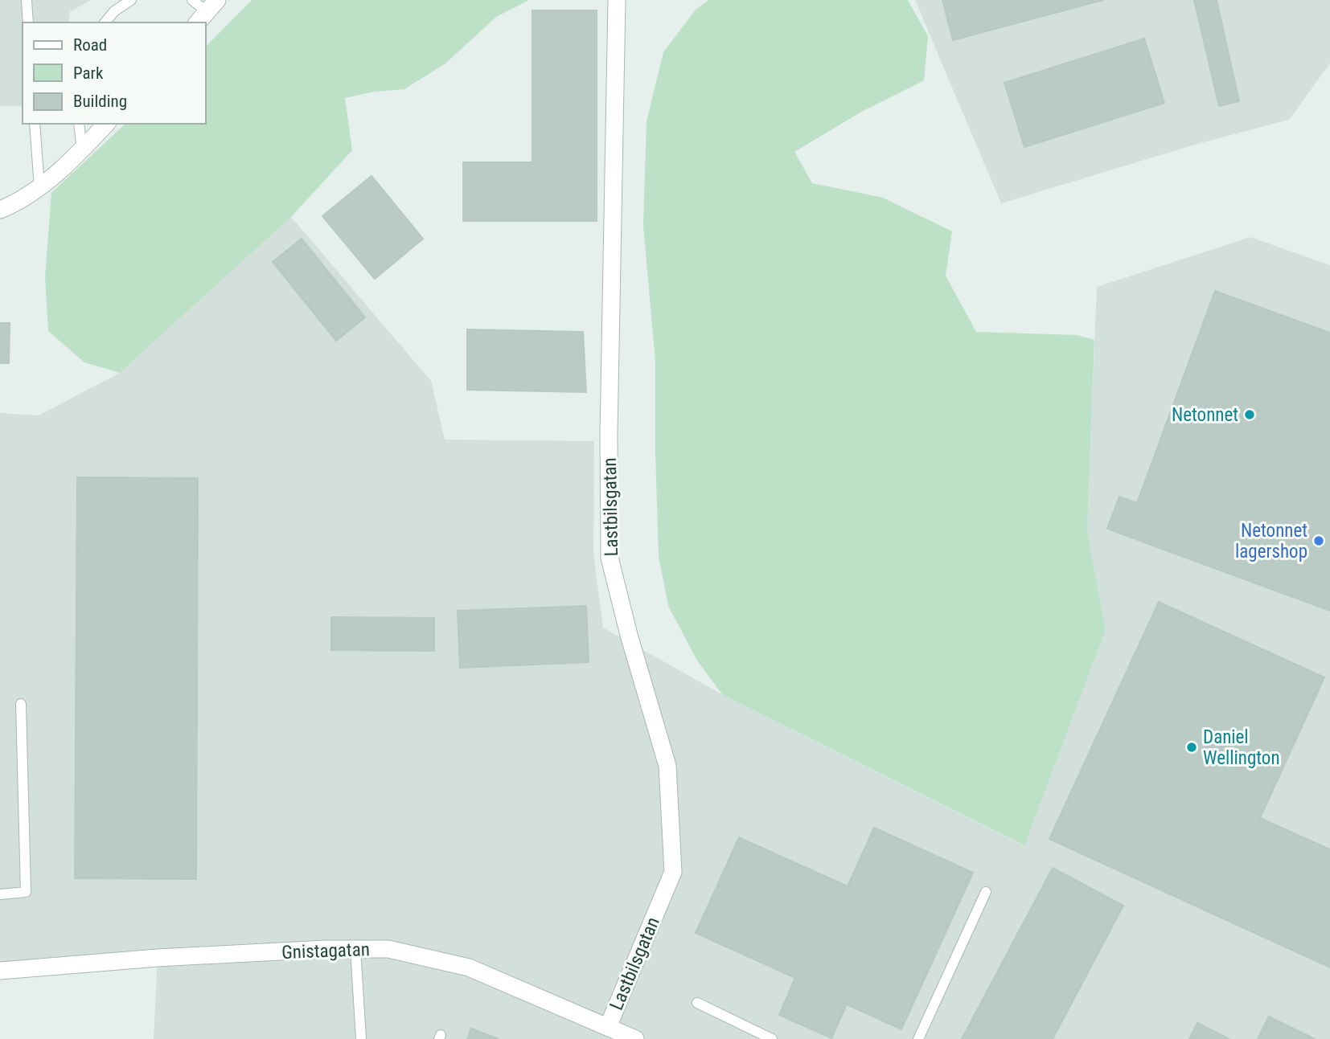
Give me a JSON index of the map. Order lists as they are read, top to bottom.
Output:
{
  "streets": {
    "street": ["Lastbilsgatan", "Gnistagatan"]
  },
  "crossings": [
    ["Lastbilsgatan", "Gnistagatan"]
  ],
  "places": ["Netonnet", "Netonnet lagershop", "Daniel Wellington"],
  "legend": ["Road", "Park", "Building"]
}
